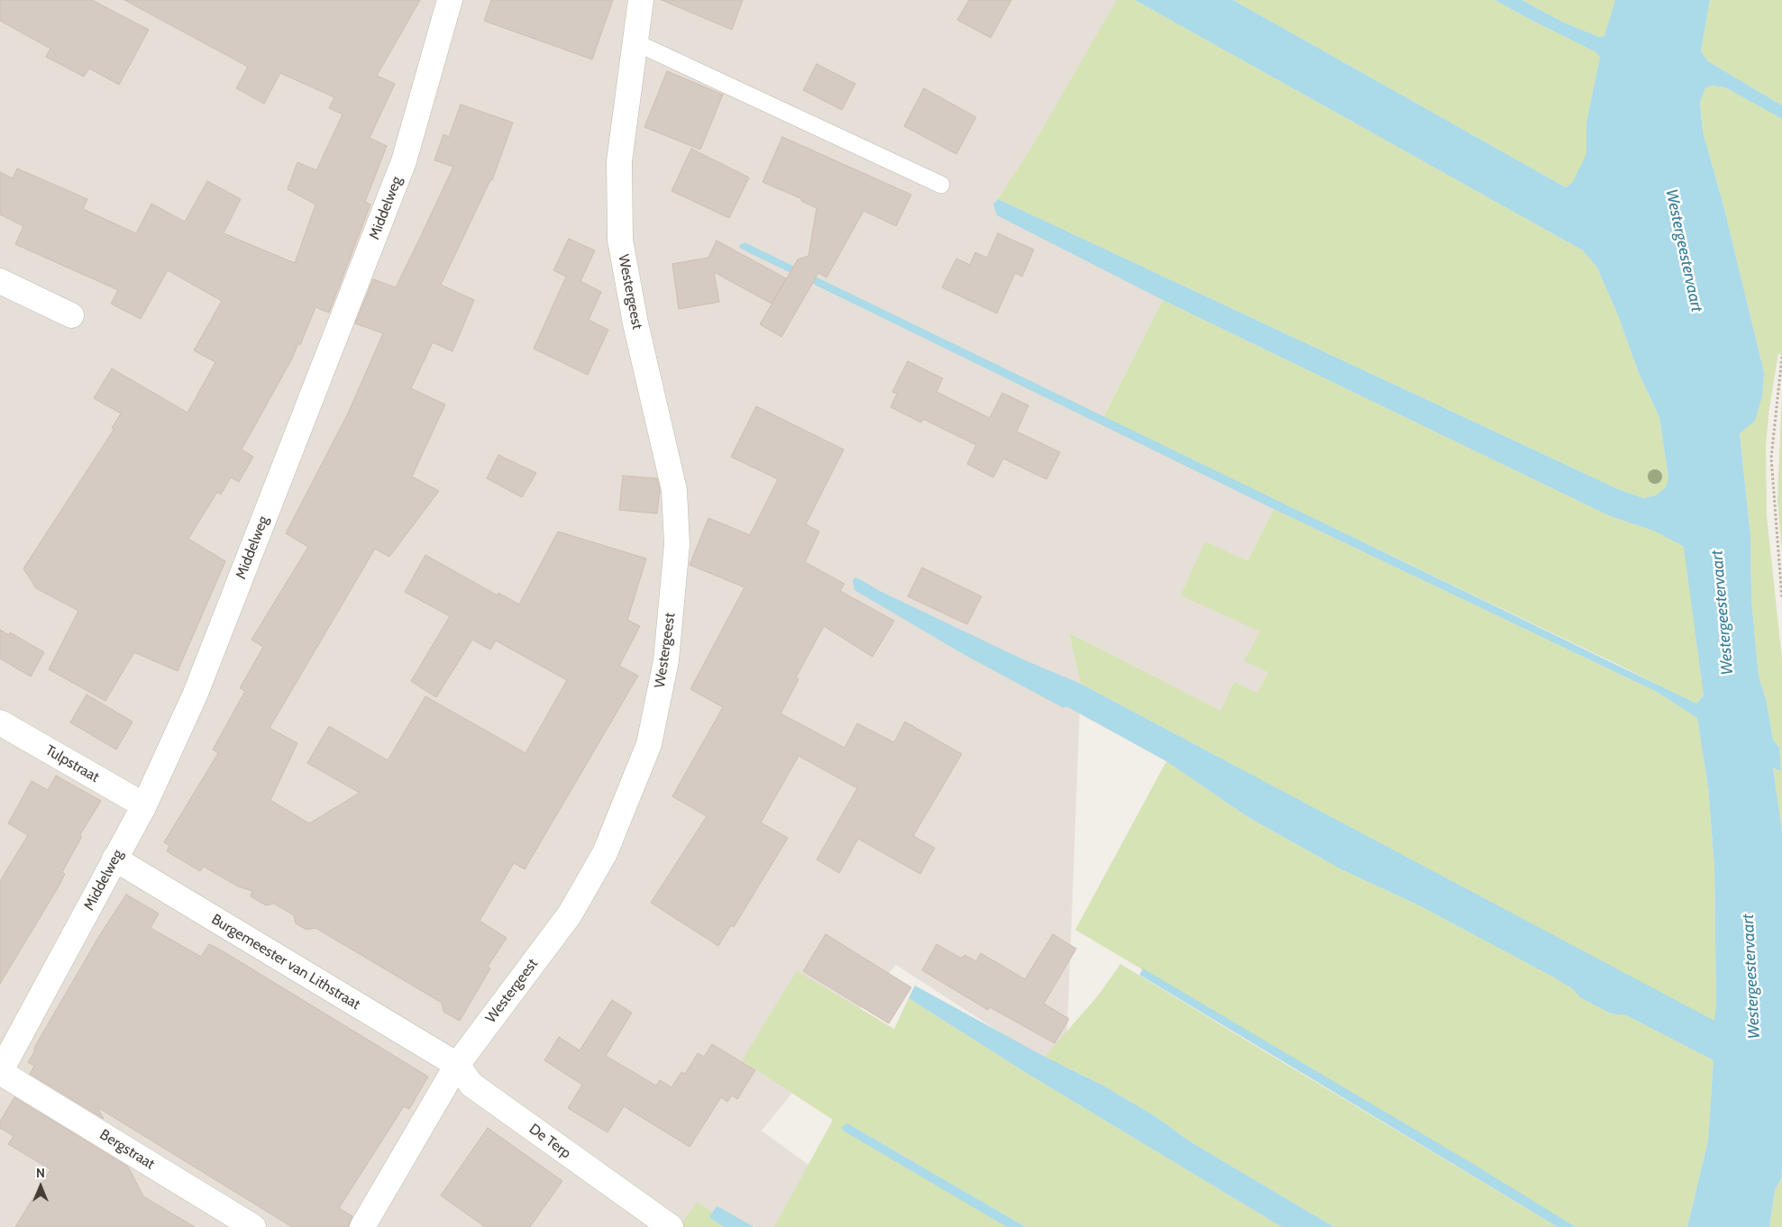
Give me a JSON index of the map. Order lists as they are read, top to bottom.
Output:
{
  "streets": {
    "street": [
      "Middelweg",
      "Westergeest",
      "Tulpstraat",
      "Burgemeester van Lithstraat",
      "De Terp",
      "Bergstraat"
    ]
  },
  "crossings": [
    ["Middelweg", "Tulpstraat"],
    ["Middelweg", "Burgemeester van Lithstraat"],
    ["Middelweg", "Bergstraat"],
    ["Westergeest", "Burgemeester van Lithstraat"],
    ["Westergeest", "De Terp"],
    ["Burgemeester van Lithstraat", "De Terp"]
  ],
  "water": ["Westergeestervaart"],
  "north": "top"
}
